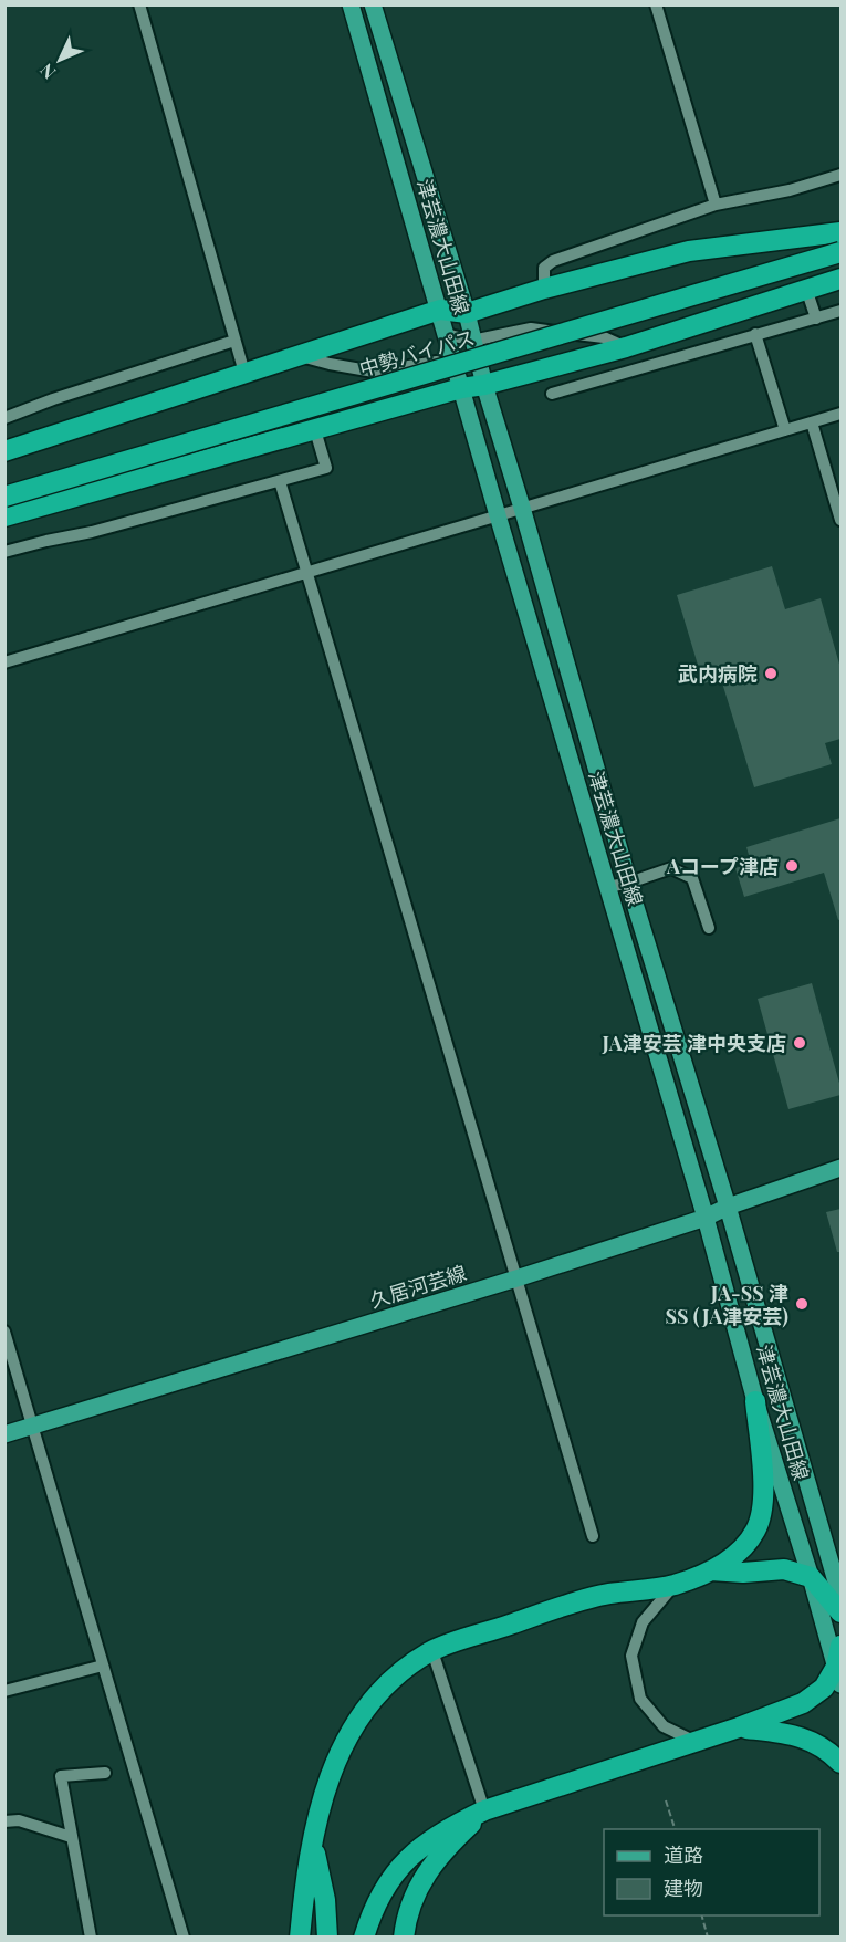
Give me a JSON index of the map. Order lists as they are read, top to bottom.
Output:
{
  "streets": {
    "highway": ["中勢バイパス"],
    "main road": ["津芸濃大山田線", "久居河芸線"]
  },
  "crossings": [
    ["津芸濃大山田線", "久居河芸線"]
  ],
  "places": [
    "武内病院",
    "Aコープ津店",
    "JA津安芸 津中央支店",
    "JA-SS 津 SS (JA津安芸)"
  ],
  "legend": ["道路", "建物"],
  "north": "bottom left"
}
